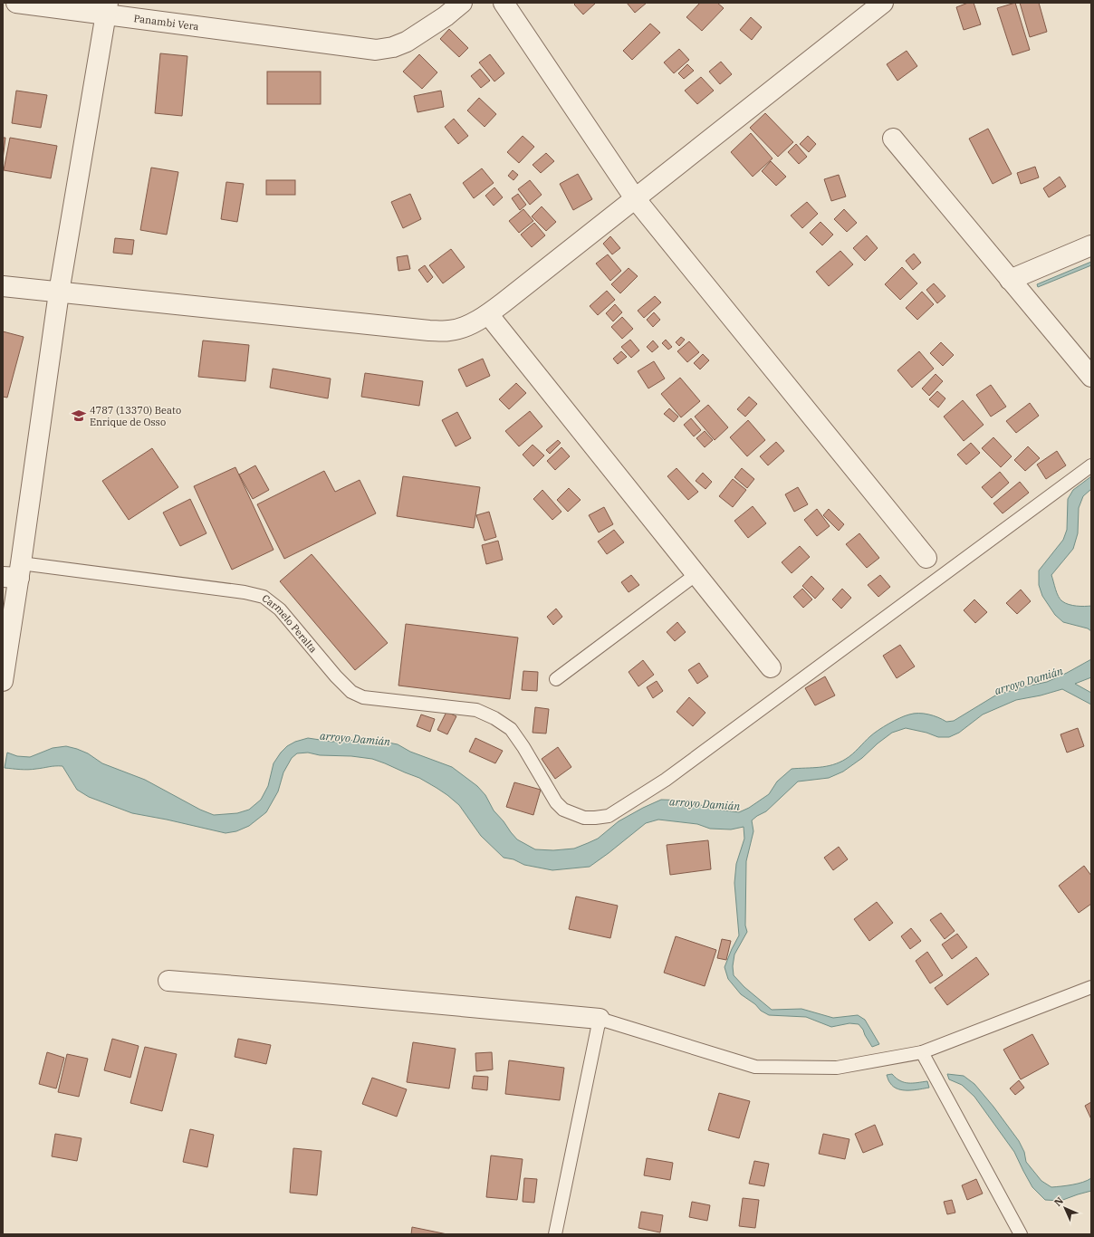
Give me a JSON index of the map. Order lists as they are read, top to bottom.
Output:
{
  "streets": {
    "street": ["Panambi Vera"],
    "lane": ["Carmelo Peralta"]
  },
  "water": ["arroyo Damián"],
  "places": {
    "school or university": ["4787 (13370) Beato Enrique de Osso"]
  },
  "north": "top left"
}
